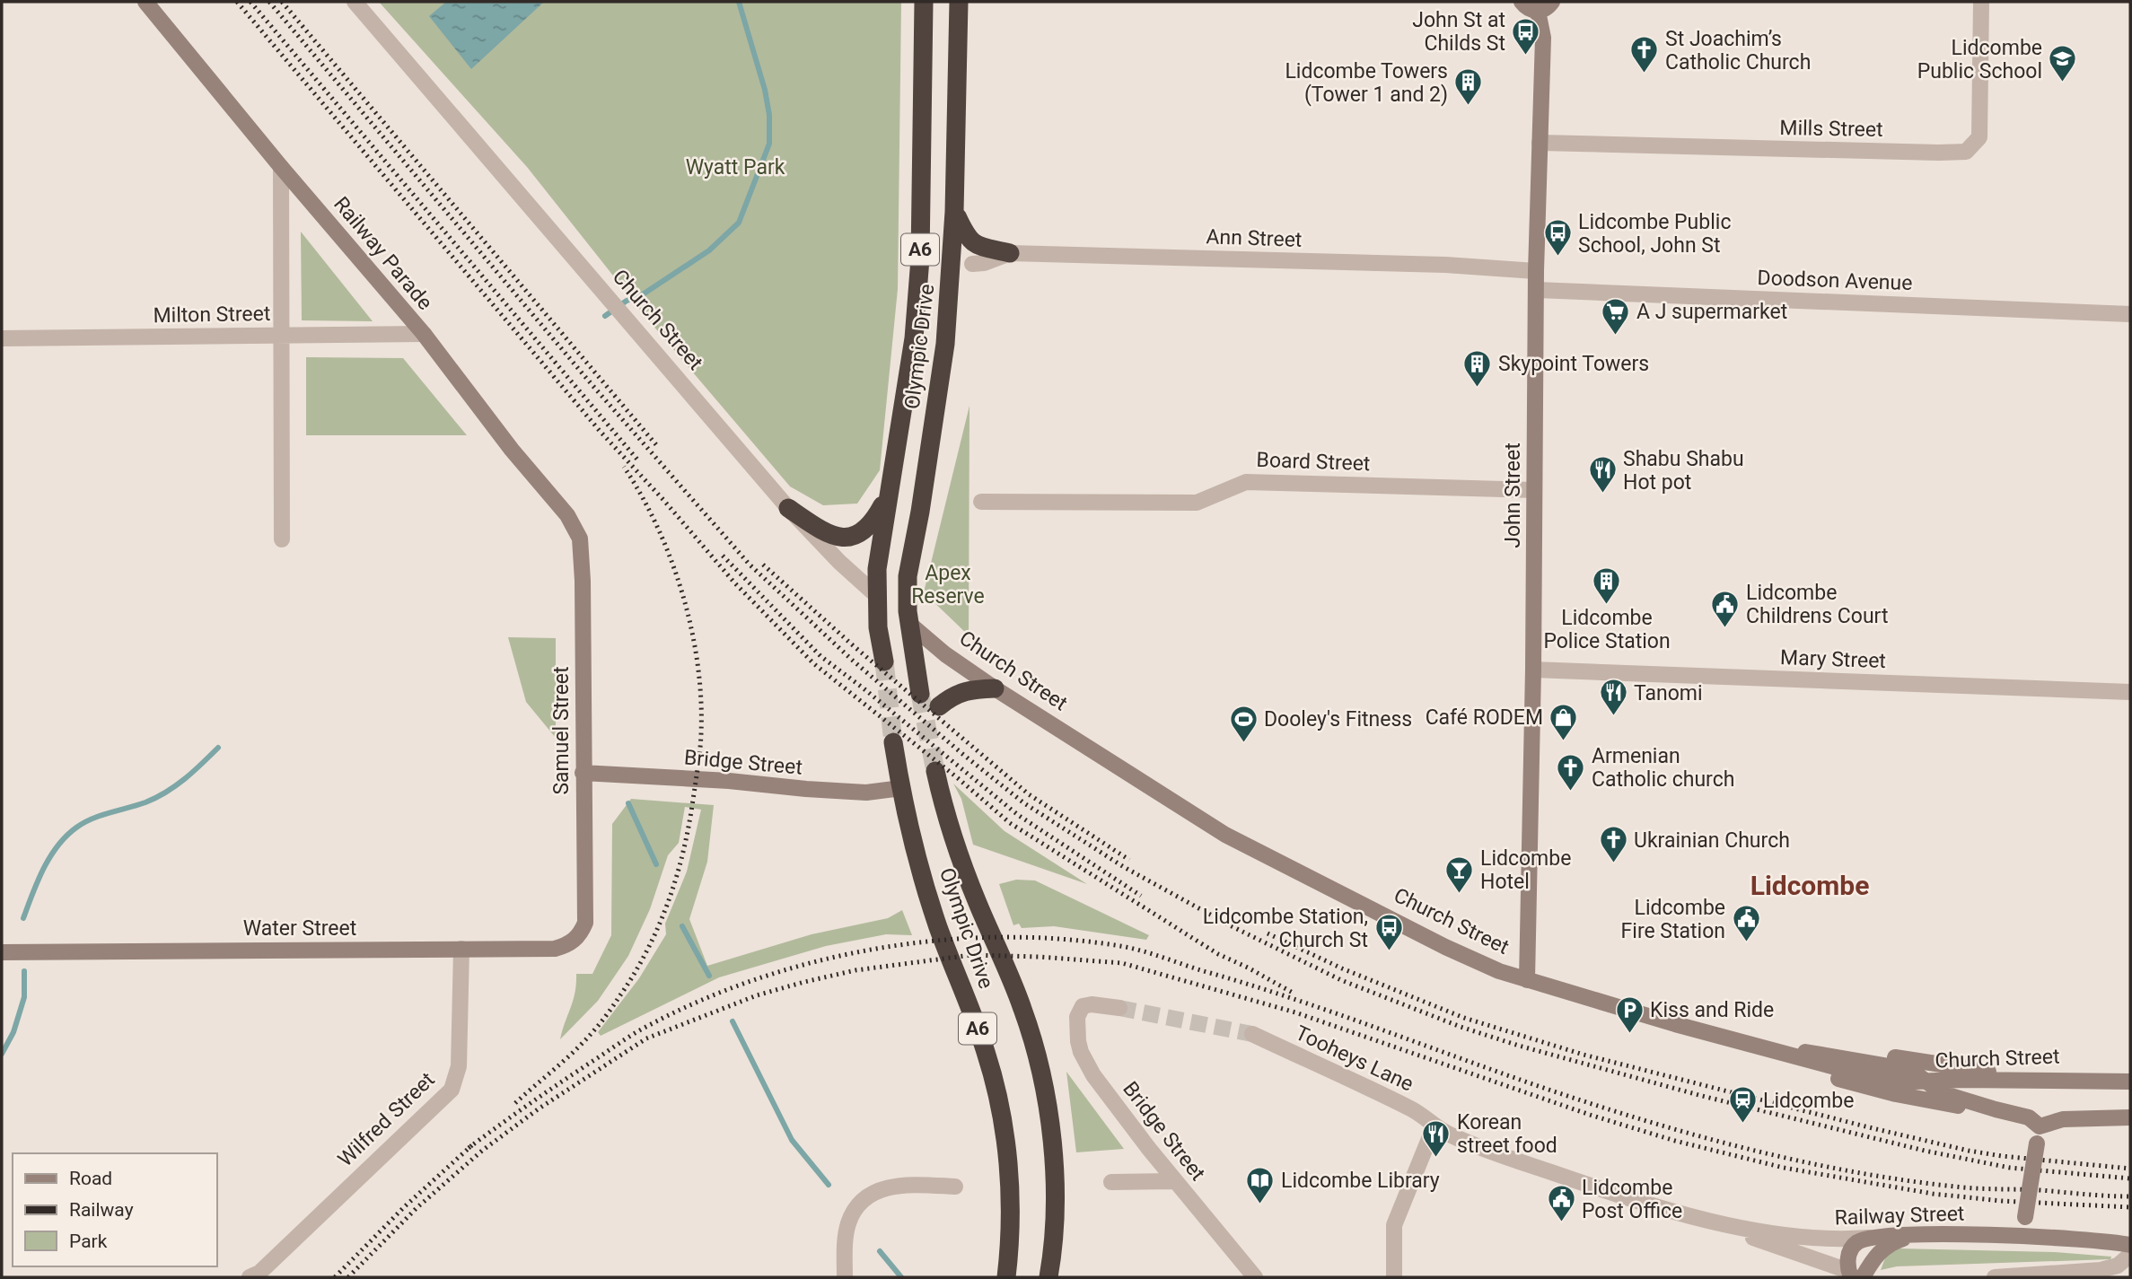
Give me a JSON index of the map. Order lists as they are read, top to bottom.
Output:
{
  "streets": {
    "highway": ["A6", "Church Street", "Olympic Drive"],
    "street": [
      "Mills Street",
      "Ann Street",
      "Railway Parade",
      "Doodson Avenue",
      "Milton Street",
      "Board Street",
      "John Street",
      "Mary Street",
      "Samuel Street",
      "Bridge Street",
      "Water Street",
      "Tooheys Lane",
      "Wilfred Street",
      "Railway Street"
    ]
  },
  "crossings": [
    ["Mills Street", "John Street"],
    ["Ann Street", "John Street"],
    ["Railway Parade", "Milton Street"],
    ["Railway Parade", "Samuel Street"],
    ["Doodson Avenue", "John Street"],
    ["Church Street", "Olympic Drive"],
    ["Church Street", "John Street"],
    ["Olympic Drive", "Bridge Street"],
    ["Board Street", "John Street"],
    ["John Street", "Mary Street"],
    ["Samuel Street", "Bridge Street"],
    ["Samuel Street", "Water Street"],
    ["Water Street", "Wilfred Street"],
    ["Tooheys Lane", "Railway Street"]
  ],
  "districts": ["Lidcombe"],
  "parks": ["Wyatt Park", "Apex Reserve"],
  "places": {
    "bus stop": ["John St at Childs St", "Lidcombe Public School, John St", "Lidcombe Station, Church St"],
    "church": ["St Joachim’s Catholic Church", "Armenian Catholic church", "Ukrainian Church"],
    "school or university": ["Lidcombe Public School"],
    "building": ["Lidcombe Towers (Tower 1 and 2)", "Skypoint Towers", "Lidcombe Police Station"],
    "supermarket": ["A J supermarket"],
    "restaurant": ["Shabu Shabu Hot pot", "Tanomi", "Korean street food"],
    "public building": ["Lidcombe Childrens Court", "Lidcombe Fire Station", "Lidcombe Post Office"],
    "shop": ["Café RODEM"],
    "sports": ["Dooley's Fitness"],
    "bar": ["Lidcombe Hotel"],
    "parking": ["Kiss and Ride"],
    "station": ["Lidcombe"],
    "library": ["Lidcombe Library"]
  },
  "legend": ["Road", "Railway", "Park"]
}
